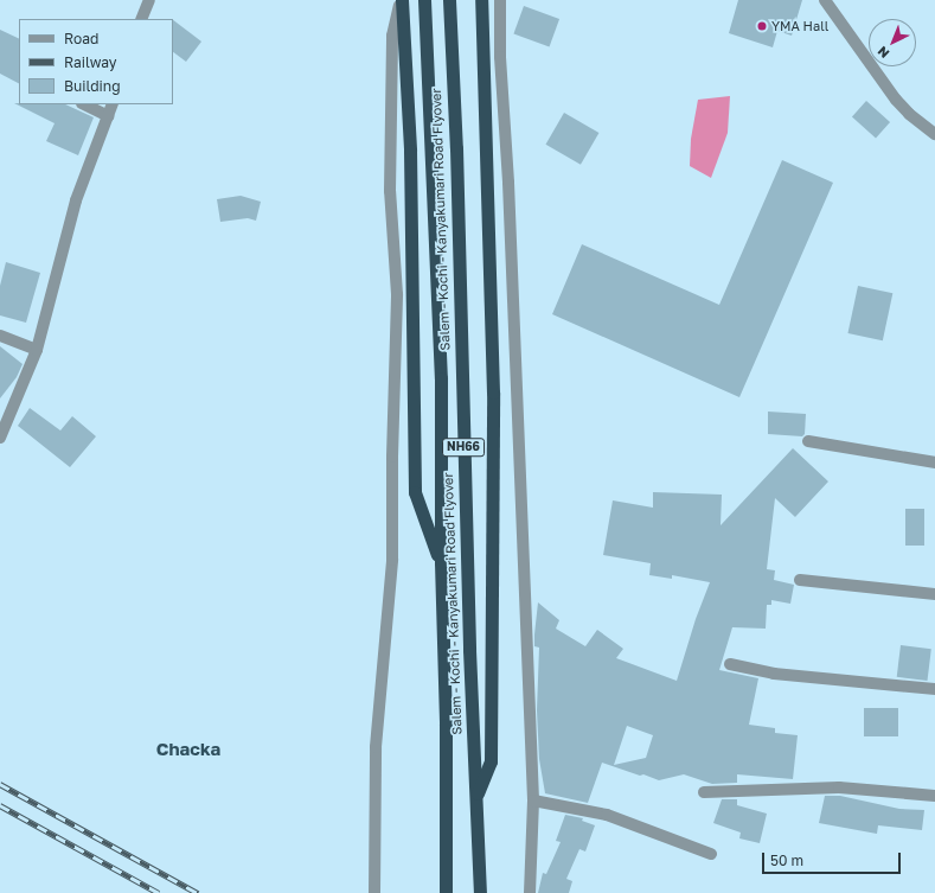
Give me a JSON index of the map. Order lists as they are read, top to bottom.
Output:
{
  "streets": {
    "highway": ["Salem - Kochi - Kanyakumari Road Flyover", "NH66"]
  },
  "districts": ["Chacka"],
  "places": ["YMA Hall"],
  "legend": ["Road", "Railway", "Building"],
  "scale_bar": "50 m",
  "north": "bottom left"
}
